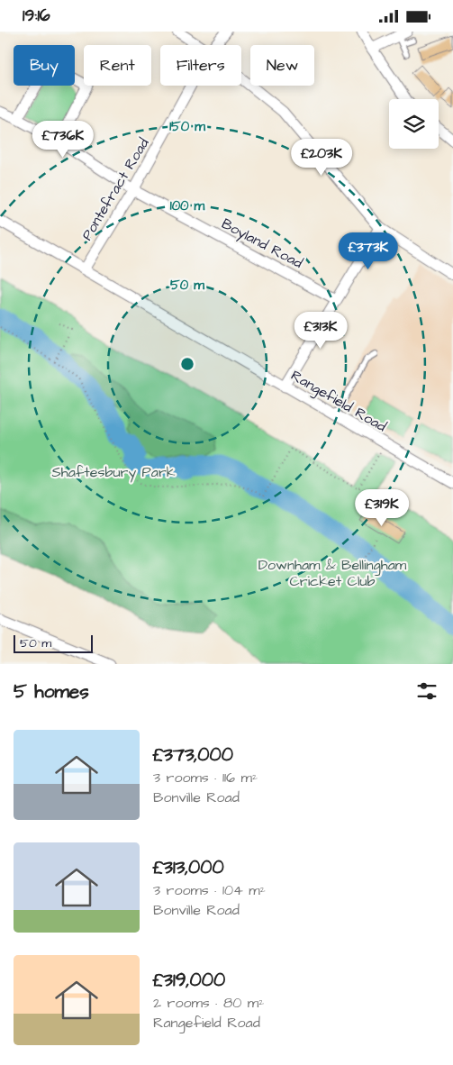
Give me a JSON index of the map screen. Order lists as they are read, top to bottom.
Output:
{
  "streets": {
    "street": ["Pontefract Road", "Boyland Road", "Rangefield Road"]
  },
  "crossings": [
    ["Pontefract Road", "Boyland Road"],
    ["Pontefract Road", "Rangefield Road"]
  ],
  "parks": ["Shaftesbury Park", "Downham & Bellingham Cricket Club"],
  "scale_bar": "50 m",
  "page": {
    "status": "19:16",
    "chip": [
      "Buy",
      "Rent",
      "Filters",
      "New"
    ],
    "price": [
      "£736K",
      "£203K",
      "£373K",
      "£313K",
      "£319K"
    ],
    "scale": "50 m",
    "heading": "5 homes",
    "list": [
      {
        "name": "£373,000",
        "note": "3 rooms · 116 m² · Bonville Road"
      },
      {
        "name": "£313,000",
        "note": "3 rooms · 104 m² · Bonville Road"
      },
      {
        "name": "£319,000",
        "note": "2 rooms · 80 m² · Rangefield Road"
      }
    ]
  },
  "rings": ["150 m", "100 m", "50 m"]
}
